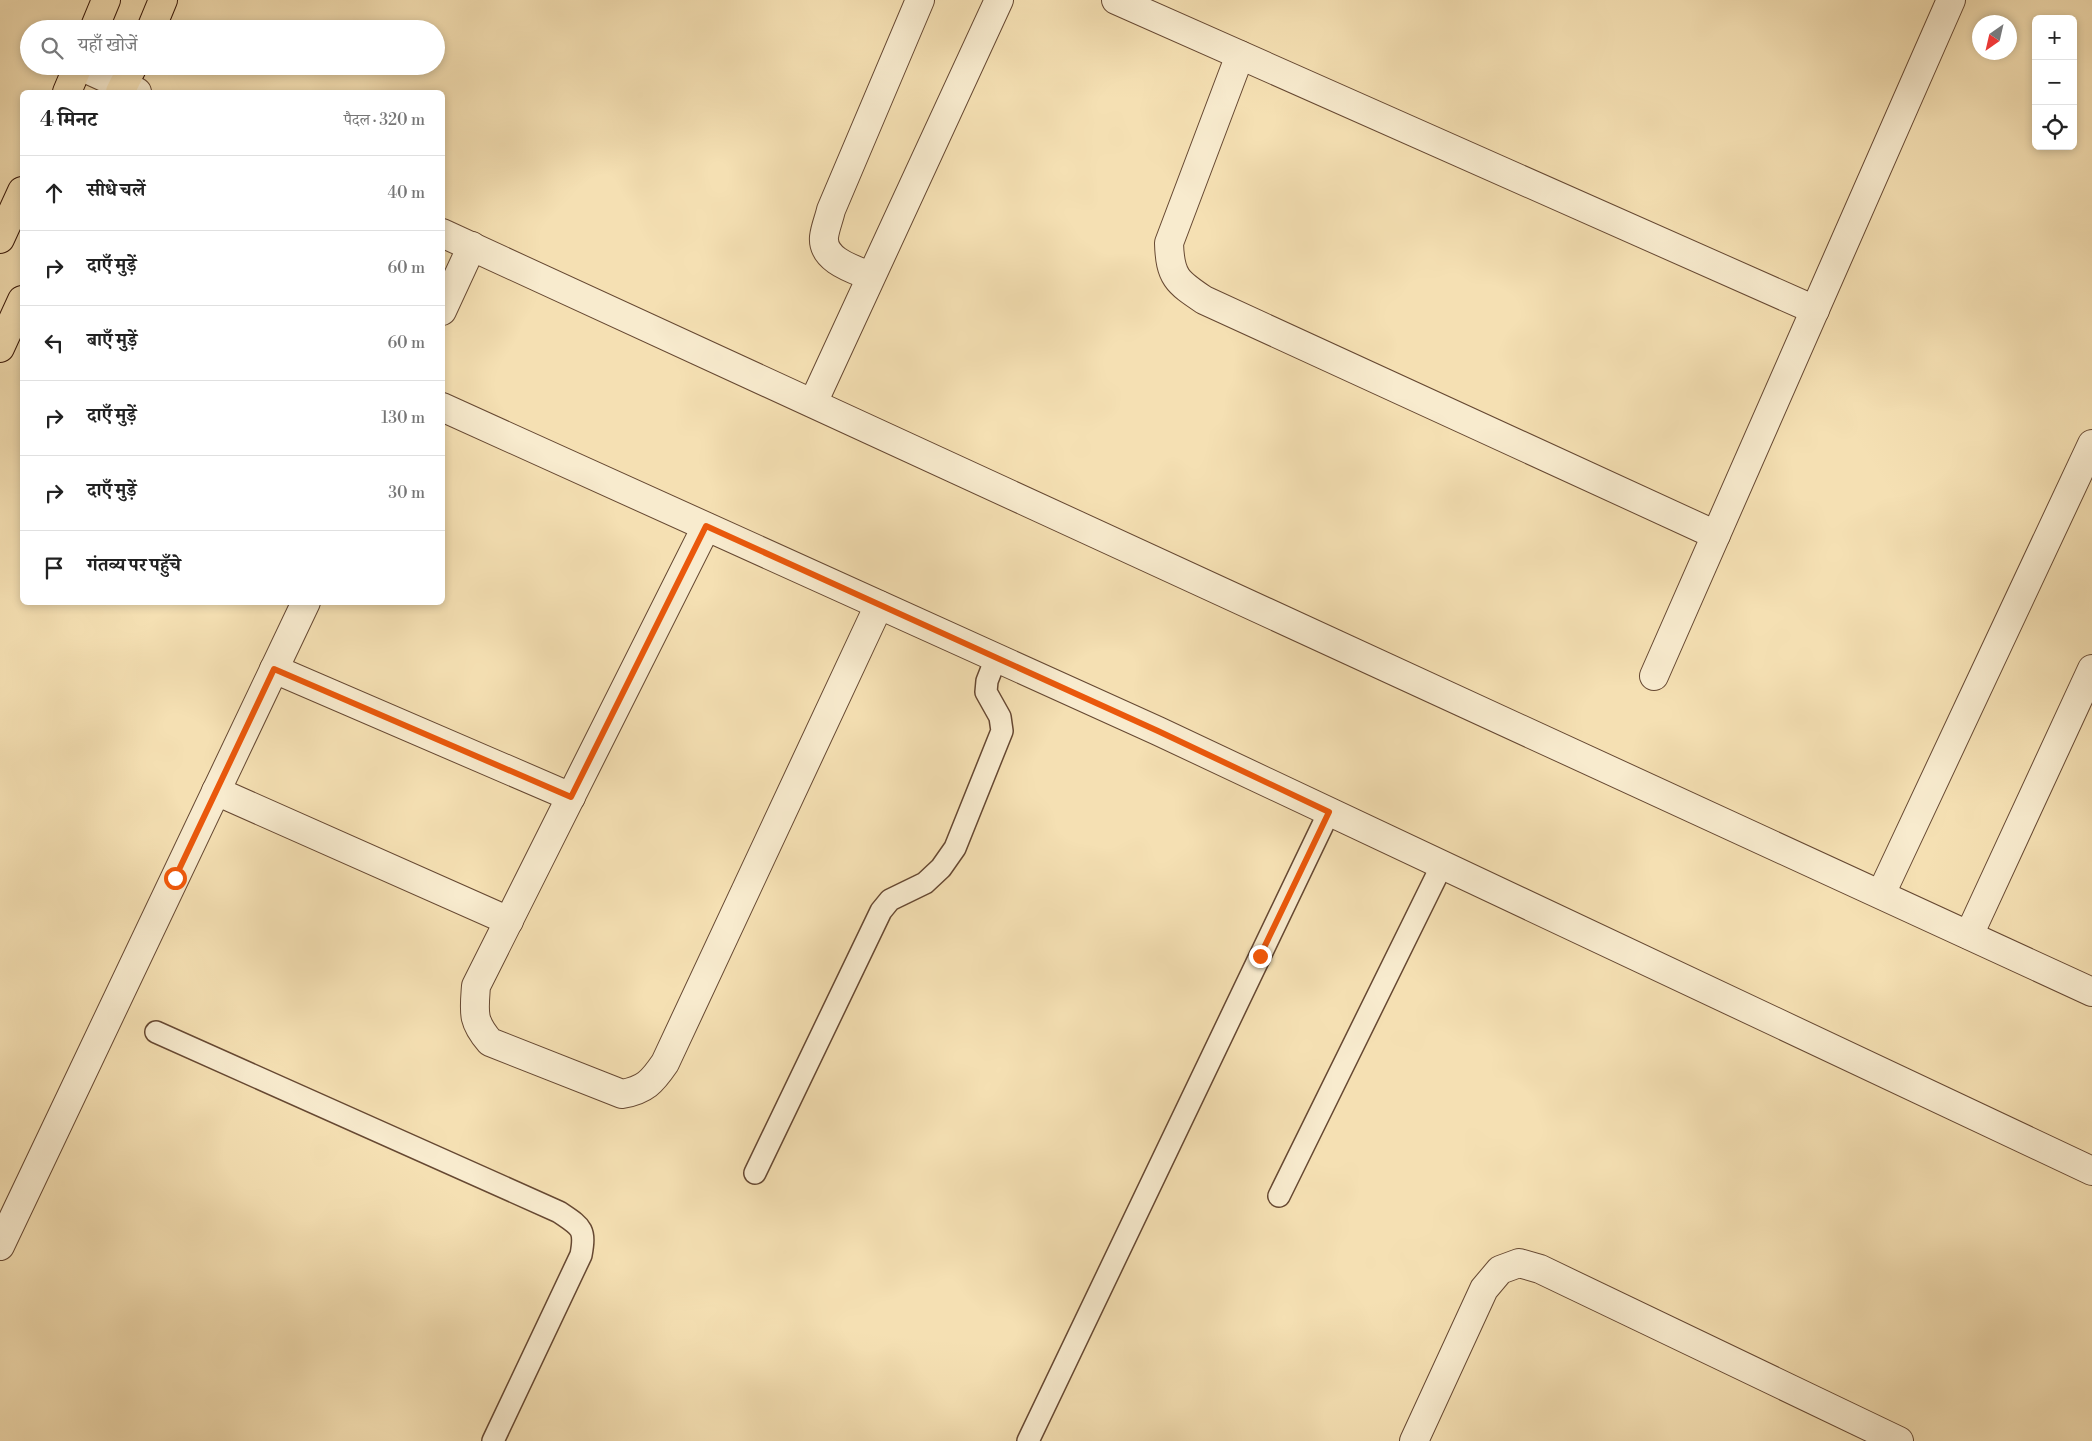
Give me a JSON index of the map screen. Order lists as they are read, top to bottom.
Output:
{
  "north": "bottom left",
  "page": {
    "map_buttons": ["+", "−"],
    "search": "यहाँ खोजें",
    "heading": ["4 मिनट", "पैदल · 320 m"],
    "list": [
      ["सीधे चलें", "40 m"],
      ["दाएँ मुड़ें", "60 m"],
      ["बाएँ मुड़ें", "60 m"],
      ["दाएँ मुड़ें", "130 m"],
      ["दाएँ मुड़ें", "30 m"],
      "गंतव्य पर पहुँचे"
    ]
  }
}
